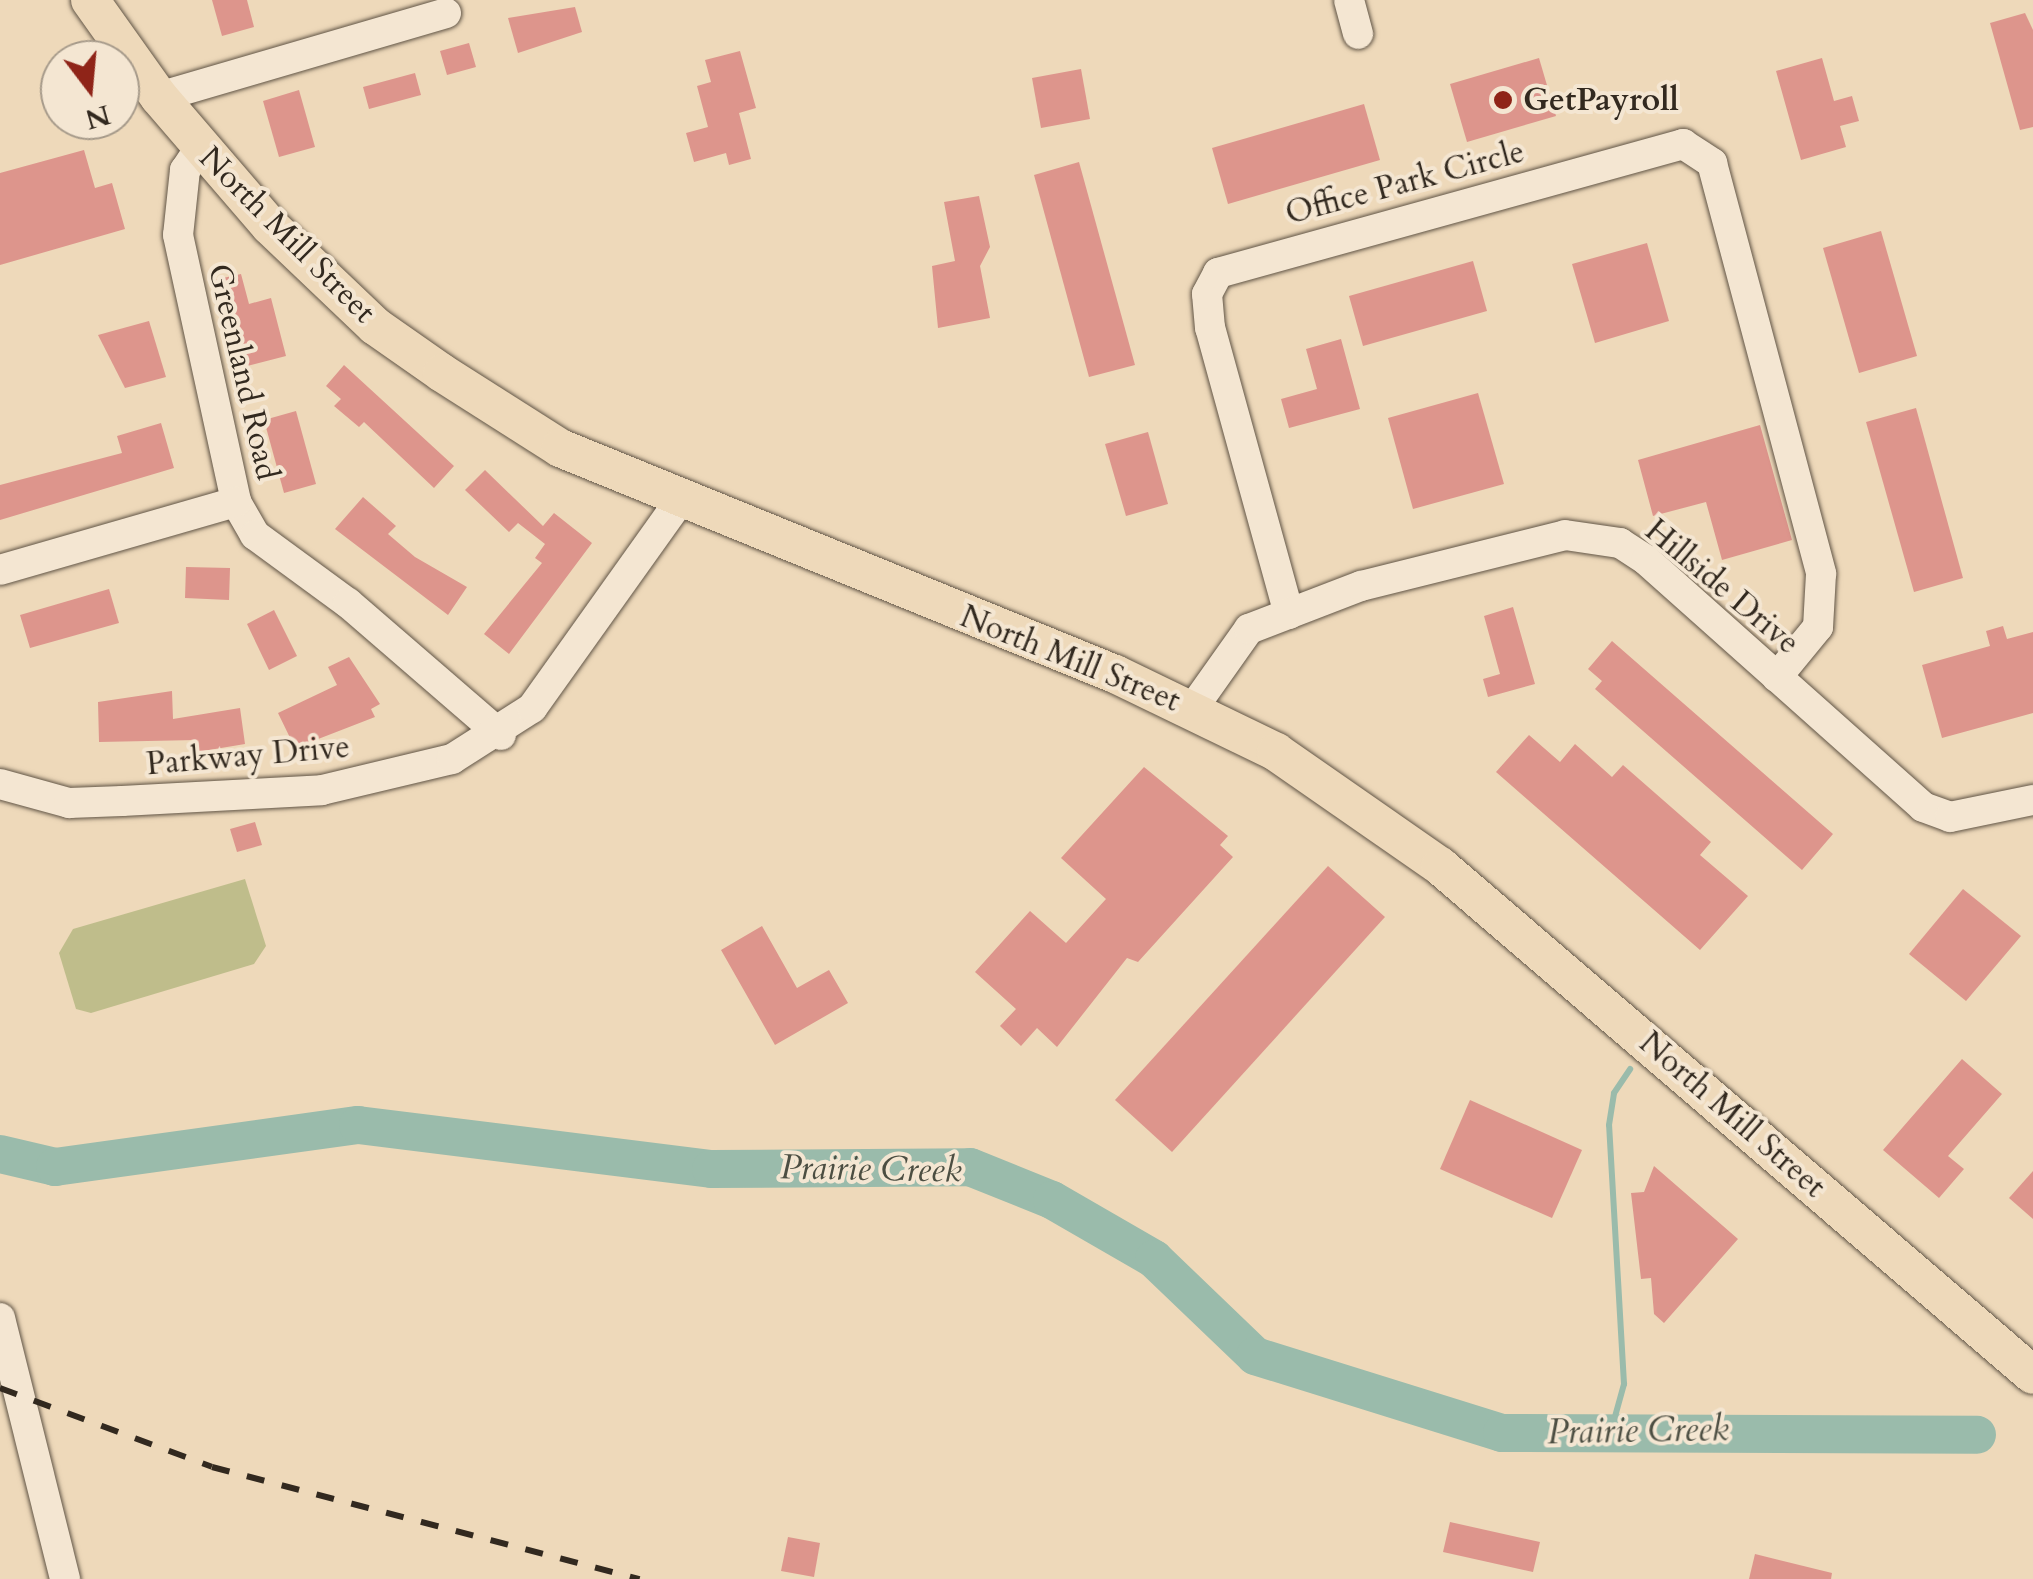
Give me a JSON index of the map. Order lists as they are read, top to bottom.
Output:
{
  "streets": {
    "main road": ["North Mill Street"],
    "street": [
      "Office Park Circle",
      "Greenland Road",
      "Hillside Drive",
      "Parkway Drive"
    ]
  },
  "crossings": [
    ["Office Park Circle", "Hillside Drive"],
    ["North Mill Street", "Greenland Road"],
    ["North Mill Street", "Hillside Drive"],
    ["North Mill Street", "Parkway Drive"],
    ["Greenland Road", "Parkway Drive"]
  ],
  "water": ["Prairie Creek"],
  "places": ["GetPayroll"],
  "north": "bottom"
}
